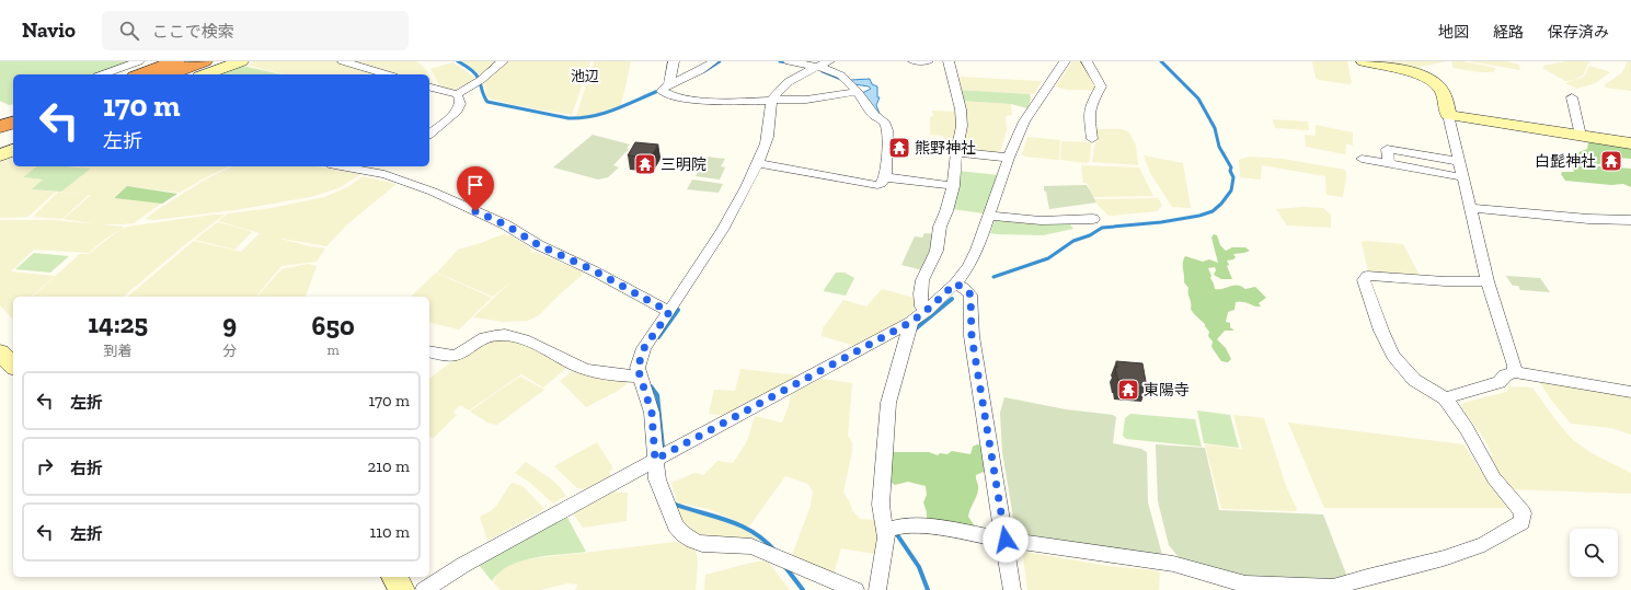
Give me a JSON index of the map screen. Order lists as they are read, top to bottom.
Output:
{
  "districts": ["池辺"],
  "places": {
    "temple": [
      "熊野神社",
      "白髭神社",
      "三明院",
      "東陽寺"
    ]
  },
  "page": {
    "header": "Navio",
    "search": "ここで検索",
    "nav": ["地図", "経路", "保存済み"],
    "turn": ["170 m", "左折"],
    "eta": [
      "14:25",
      "到着",
      "9",
      "分",
      "650",
      "m"
    ],
    "list": [
      {
        "name": "左折",
        "value": "170 m"
      },
      {
        "name": "右折",
        "value": "210 m"
      },
      {
        "name": "左折",
        "value": "110 m"
      }
    ]
  }
}
